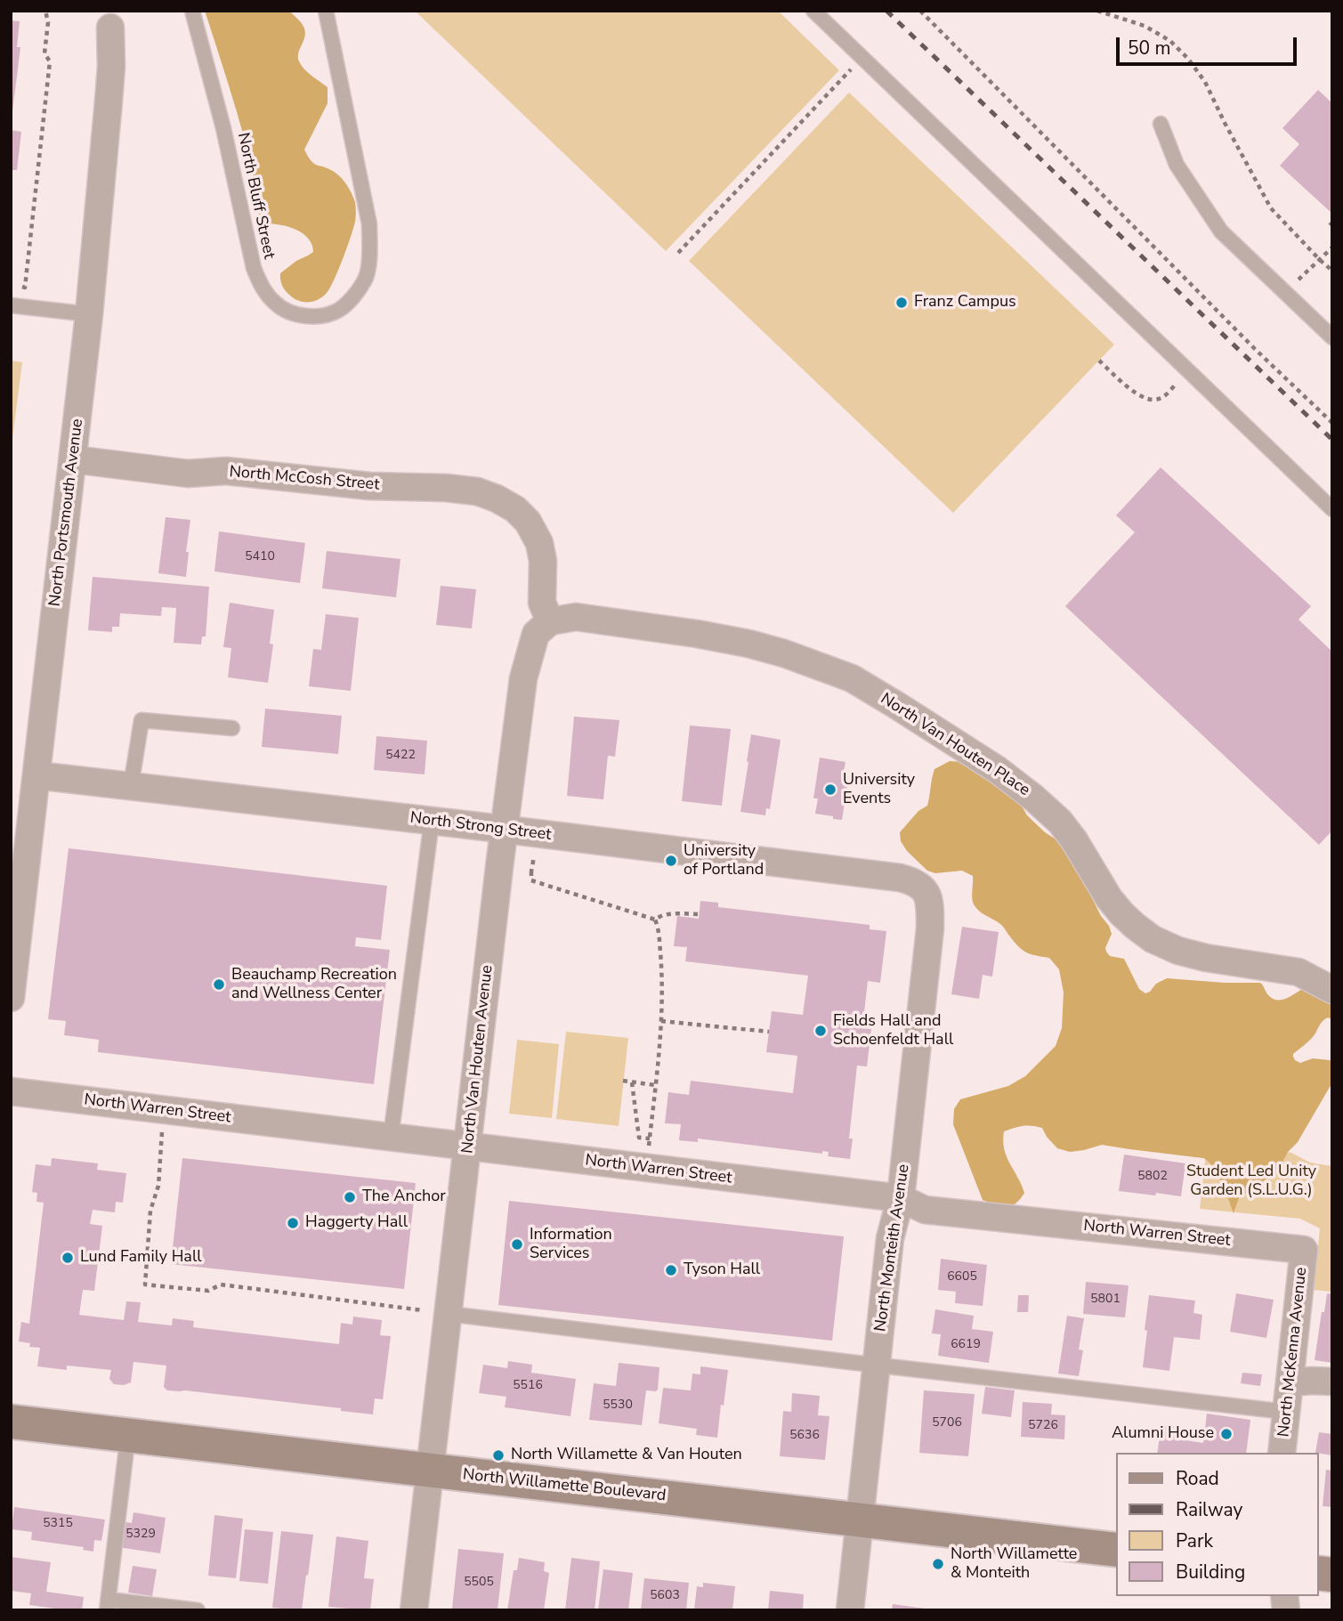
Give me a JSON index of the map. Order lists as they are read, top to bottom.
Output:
{
  "streets": {
    "main road": ["North Willamette Boulevard"],
    "street": [
      "North McCosh Street",
      "North Portsmouth Avenue",
      "North Van Houten Place",
      "North Strong Street",
      "North Van Houten Avenue",
      "North Warren Street",
      "North Monteith Avenue",
      "North McKenna Avenue"
    ],
    "lane": ["North Bluff Street"]
  },
  "crossings": [
    ["North McCosh Street", "North Portsmouth Avenue"],
    ["North McCosh Street", "North Van Houten Place"],
    ["North McCosh Street", "North Van Houten Avenue"],
    ["North Portsmouth Avenue", "North Strong Street"],
    ["North Van Houten Place", "North Van Houten Avenue"],
    ["North Strong Street", "North Van Houten Avenue"],
    ["North Strong Street", "North Monteith Avenue"],
    ["North Van Houten Avenue", "North Warren Street"],
    ["North Van Houten Avenue", "North Willamette Boulevard"],
    ["North Warren Street", "North Monteith Avenue"],
    ["North Warren Street", "North McKenna Avenue"],
    ["North Monteith Avenue", "North Willamette Boulevard"]
  ],
  "parks": ["Student Led Unity Garden (S.L.U.G.)"],
  "places": [
    "Franz Campus",
    "University Events",
    "University of Portland",
    "Beauchamp Recreation and Wellness Center",
    "Fields Hall and Schoenfeldt Hall",
    "The Anchor",
    "Haggerty Hall",
    "Information Services",
    "Lund Family Hall",
    "Tyson Hall",
    "Alumni House",
    "North Willamette & Van Houten",
    "North Willamette & Monteith"
  ],
  "house_numbers": [
    "5410",
    "5422",
    "5802",
    "6605",
    "5801",
    "6619",
    "5516",
    "5530",
    "5706",
    "5726",
    "5636",
    "5315",
    "5329",
    "5505",
    "5603"
  ],
  "legend": [
    "Road",
    "Railway",
    "Park",
    "Building"
  ],
  "scale_bar": "50 m"
}
